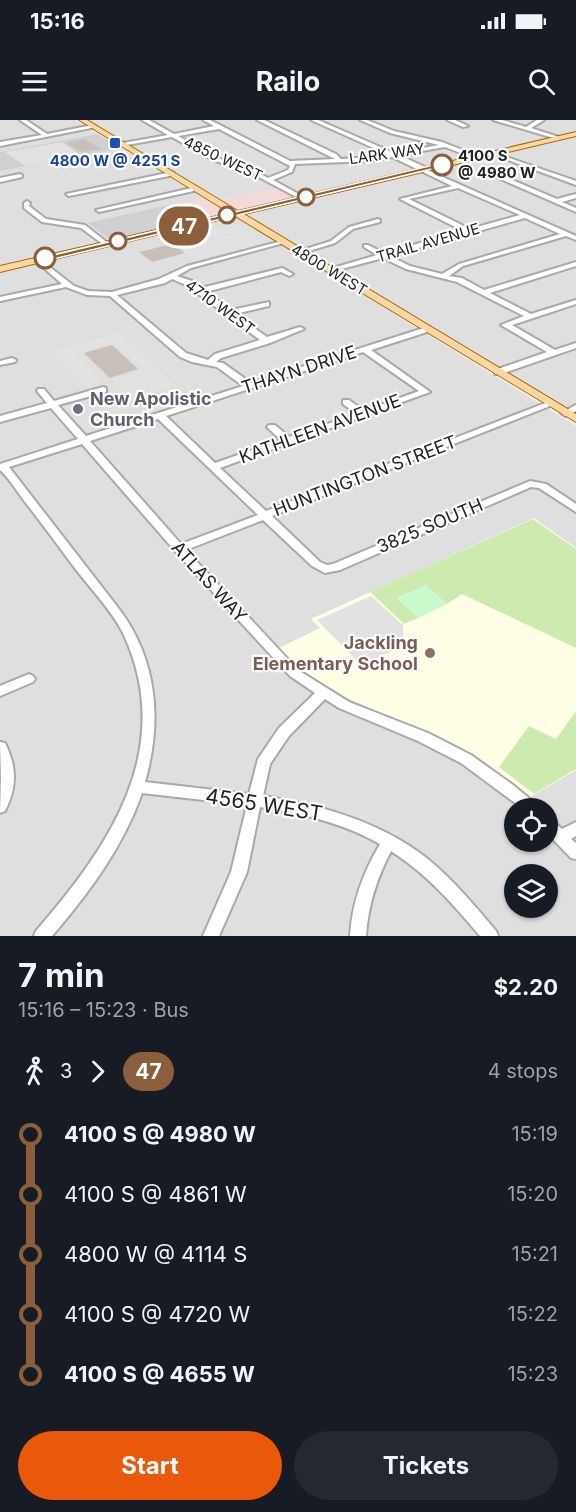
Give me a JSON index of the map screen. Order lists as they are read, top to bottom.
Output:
{
  "streets": {
    "main road": ["4800 WEST"],
    "street": [
      "LARK WAY",
      "4850 WEST",
      "TRAIL AVENUE",
      "4710 WEST",
      "THAYN DRIVE",
      "KATHLEEN AVENUE",
      "HUNTINGTON STREET",
      "3825 SOUTH",
      "ATLAS WAY",
      "4565 WEST"
    ]
  },
  "crossings": [
    ["TRAIL AVENUE", "4800 WEST"],
    ["4800 WEST", "THAYN DRIVE"],
    ["4800 WEST", "HUNTINGTON STREET"],
    ["THAYN DRIVE", "KATHLEEN AVENUE"],
    ["THAYN DRIVE", "ATLAS WAY"],
    ["HUNTINGTON STREET", "3825 SOUTH"],
    ["HUNTINGTON STREET", "ATLAS WAY"]
  ],
  "places": {
    "transit": ["4800 W @ 4251 S"],
    "other": ["4100 S @ 4980 W", "New Apolistic Church", "Jackling Elementary School"]
  },
  "lines": ["bus line 47"],
  "page": {
    "status": "15:16",
    "header": "Railo",
    "on_map": "47",
    "heading": ["7 min", "15:16 – 15:23 · Bus", "$2.20"],
    "legs": ["3", "47", "4 stops"],
    "list": [
      {
        "name": "4100 S @ 4980 W",
        "value": "15:19"
      },
      {
        "name": "4100 S @ 4861 W",
        "value": "15:20"
      },
      {
        "name": "4800 W @ 4114 S",
        "value": "15:21"
      },
      {
        "name": "4100 S @ 4720 W",
        "value": "15:22"
      },
      {
        "name": "4100 S @ 4655 W",
        "value": "15:23"
      }
    ],
    "buttons": ["Start", "Tickets"]
  }
}
